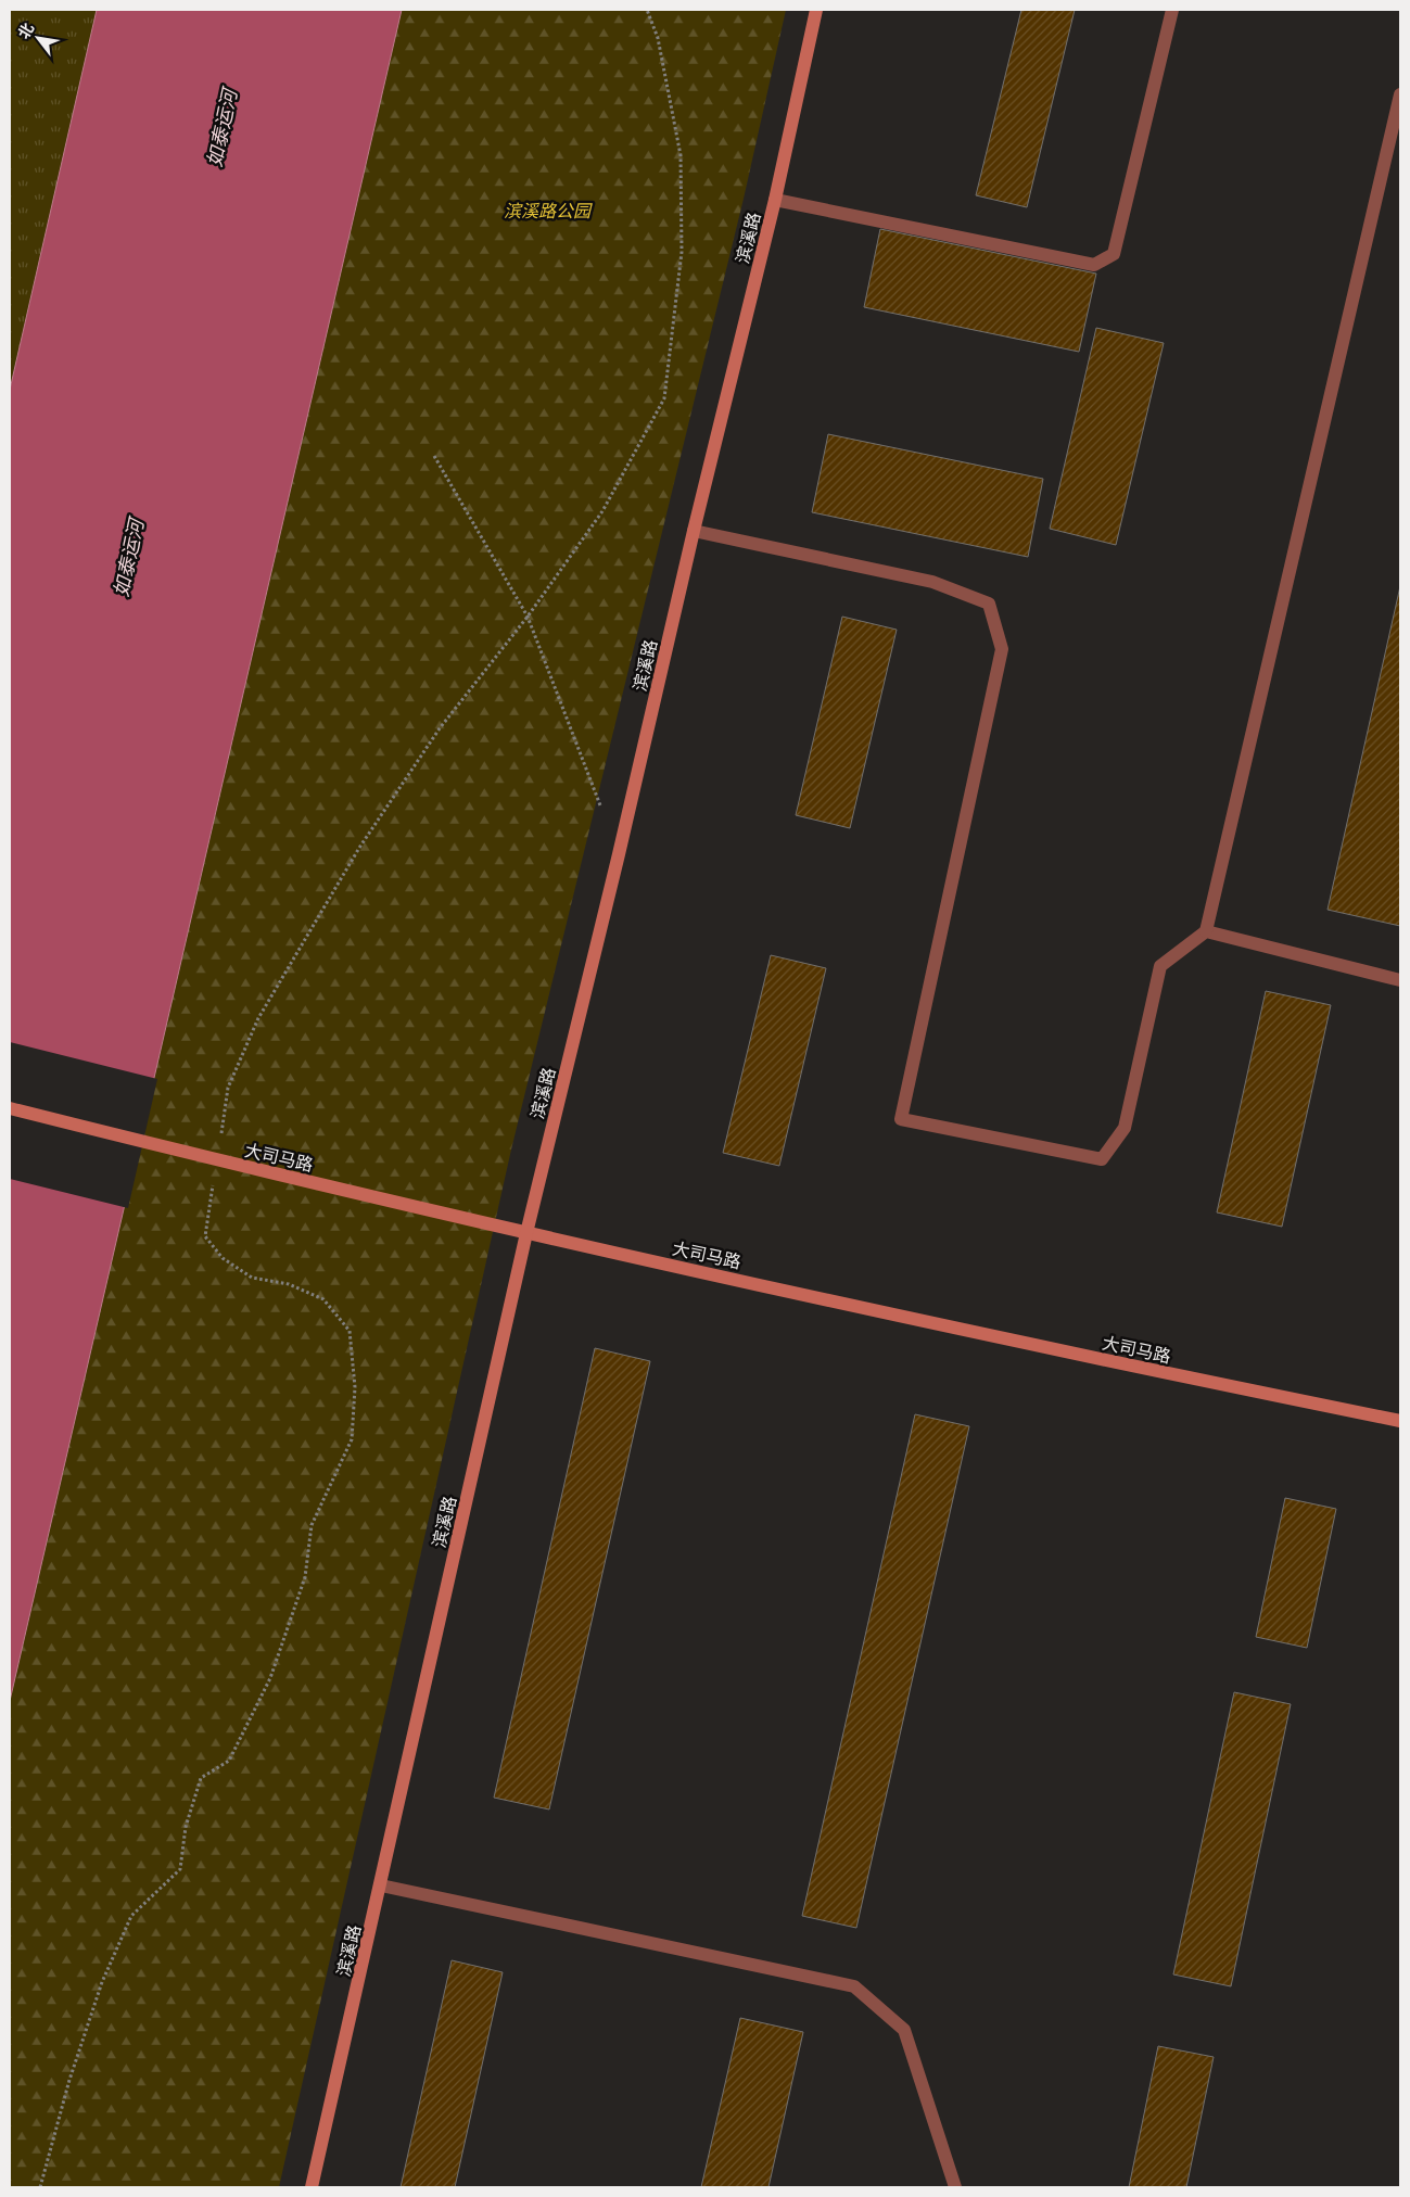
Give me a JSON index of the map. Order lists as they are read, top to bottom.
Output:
{
  "streets": {
    "street": ["滨溪路", "大司马路"]
  },
  "crossings": [
    ["滨溪路", "大司马路"]
  ],
  "water": ["如泰运河"],
  "parks": ["滨溪路公园"],
  "north": "top left"
}
